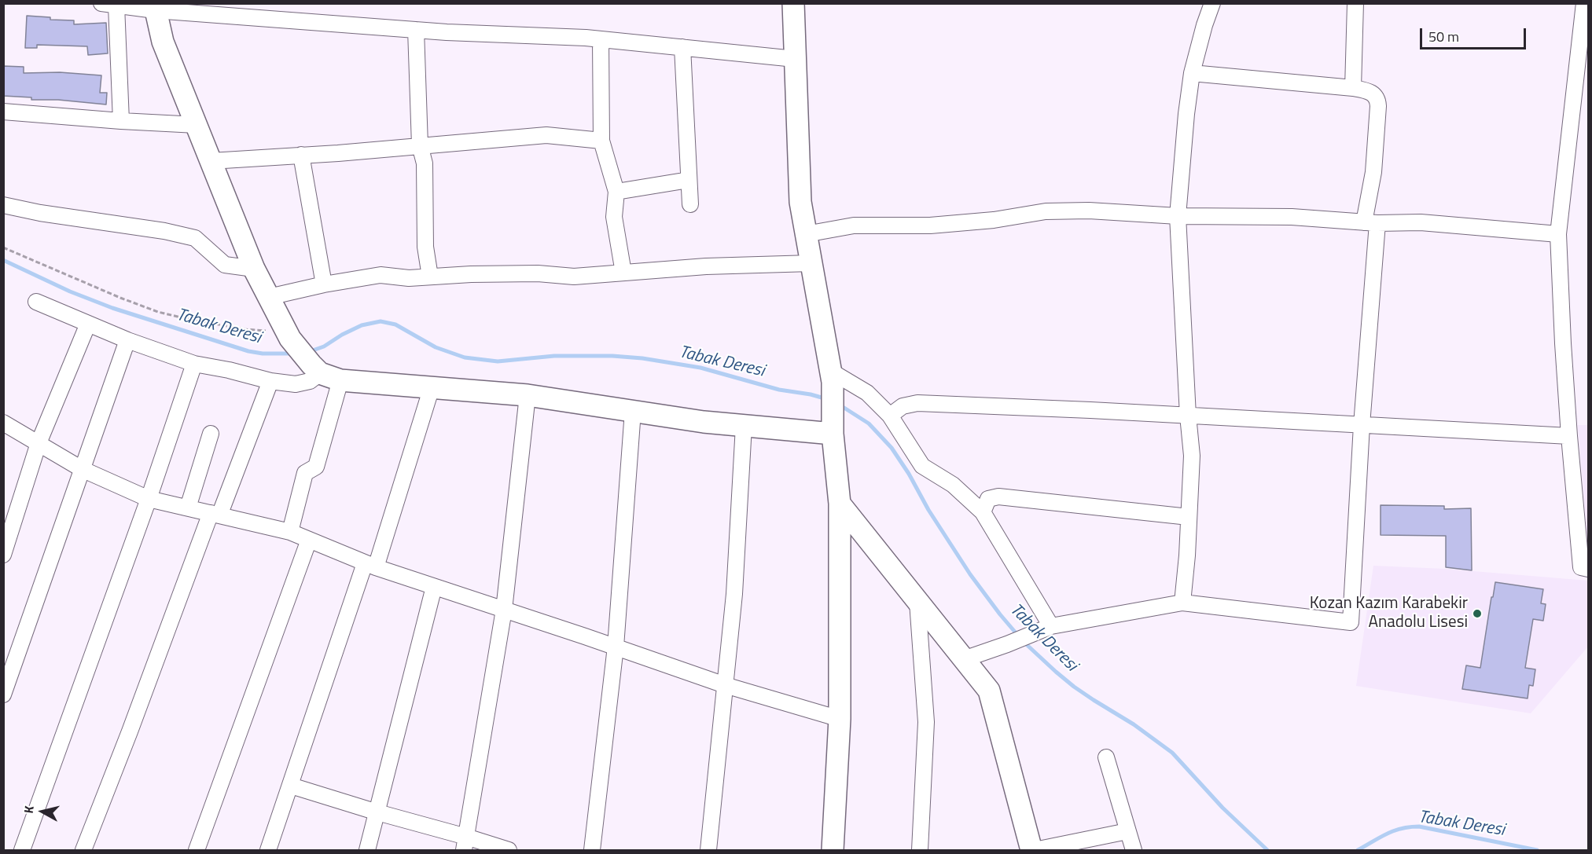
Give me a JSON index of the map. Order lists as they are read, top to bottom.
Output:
{
  "water": ["Tabak Deresi"],
  "places": ["Kozan Kazım Karabekir Anadolu Lisesi"],
  "scale_bar": "50 m",
  "north": "left"
}
